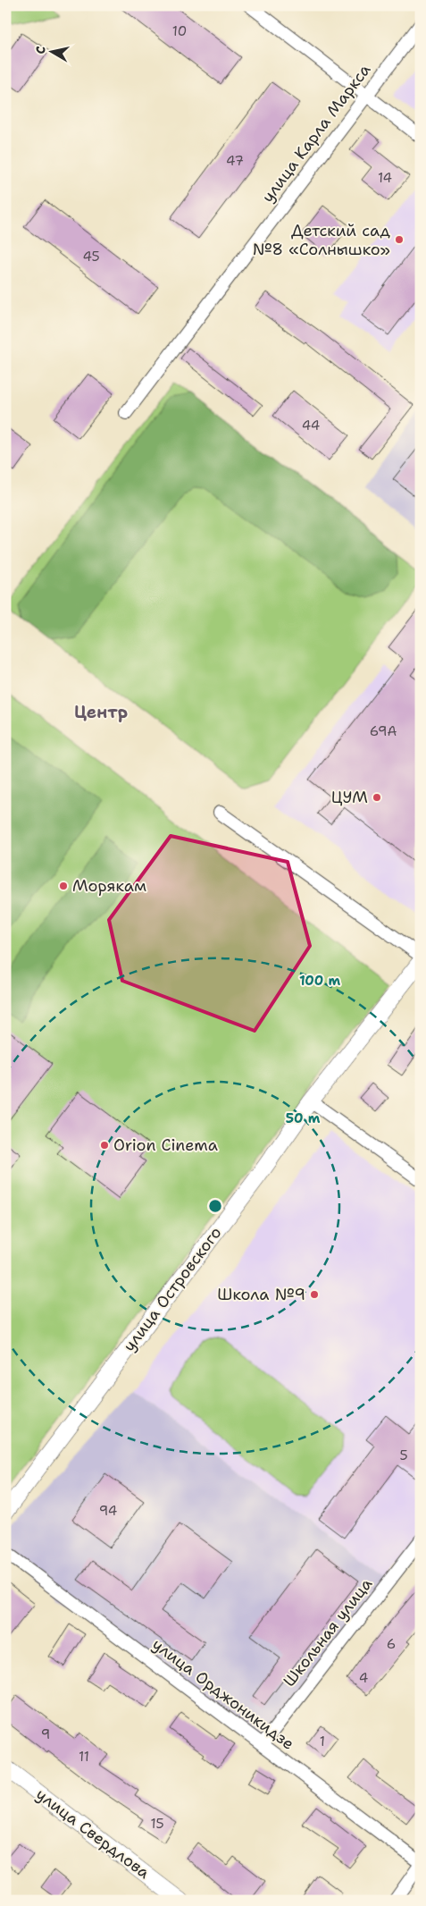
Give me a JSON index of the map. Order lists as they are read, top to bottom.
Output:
{
  "streets": {
    "street": [
      "улица Карла Маркса",
      "улица Островского",
      "Школьная улица",
      "улица Орджоникидзе",
      "улица Свердлова"
    ]
  },
  "crossings": [
    ["Школьная улица", "улица Орджоникидзе"]
  ],
  "districts": ["Центр"],
  "places": [
    "Детский сад №8 «Солнышко»",
    "ЦУМ",
    "Морякам",
    "Orion Cinema",
    "Школа №9"
  ],
  "house_numbers": [
    "10",
    "47",
    "14",
    "45",
    "44",
    "69А",
    "5",
    "94",
    "6",
    "4",
    "9",
    "1",
    "11",
    "15"
  ],
  "north": "left",
  "rings": ["100 m", "50 m"]
}
